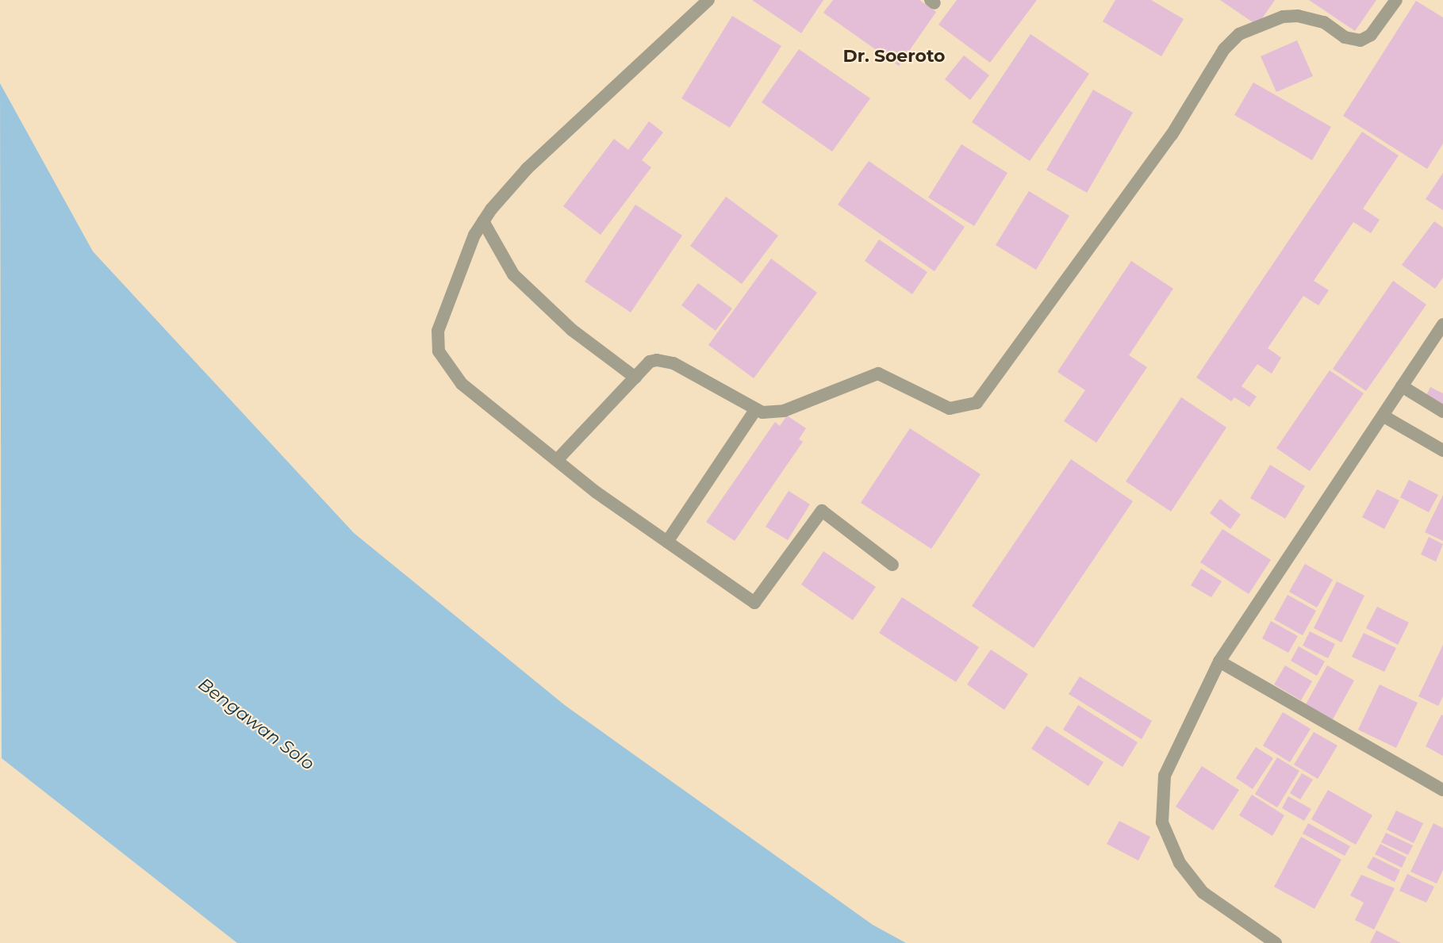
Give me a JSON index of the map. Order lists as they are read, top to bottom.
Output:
{
  "districts": ["Dr. Soeroto"],
  "water": ["Bengawan Solo"]
}
